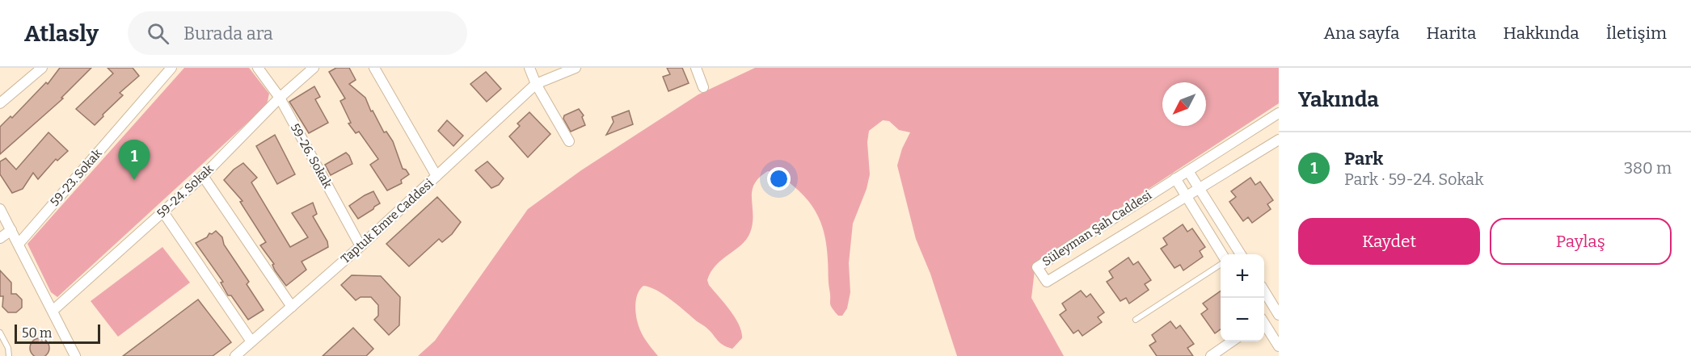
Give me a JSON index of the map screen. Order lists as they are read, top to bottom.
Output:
{
  "streets": {
    "street": [
      "59-26. Sokak",
      "59-23. Sokak",
      "59-24. Sokak",
      "Taptuk Emre Caddesi",
      "Süleyman Şah Caddesi"
    ]
  },
  "crossings": [
    ["59-26. Sokak", "59-24. Sokak"],
    ["59-26. Sokak", "Taptuk Emre Caddesi"]
  ],
  "scale_bar": "50 m",
  "north": "bottom left",
  "page": {
    "header": "Atlasly",
    "search": "Burada ara",
    "nav": [
      "Ana sayfa",
      "Harita",
      "Hakkında",
      "İletişim"
    ],
    "heading": "Yakında",
    "list": [
      {
        "mark": "1",
        "name": "Park",
        "note": "Park · 59-24. Sokak",
        "value": "380 m"
      }
    ],
    "pins": "1",
    "buttons": ["Kaydet", "Paylaş"],
    "map_buttons": ["+", "−"],
    "scale": "50 m"
  }
}
